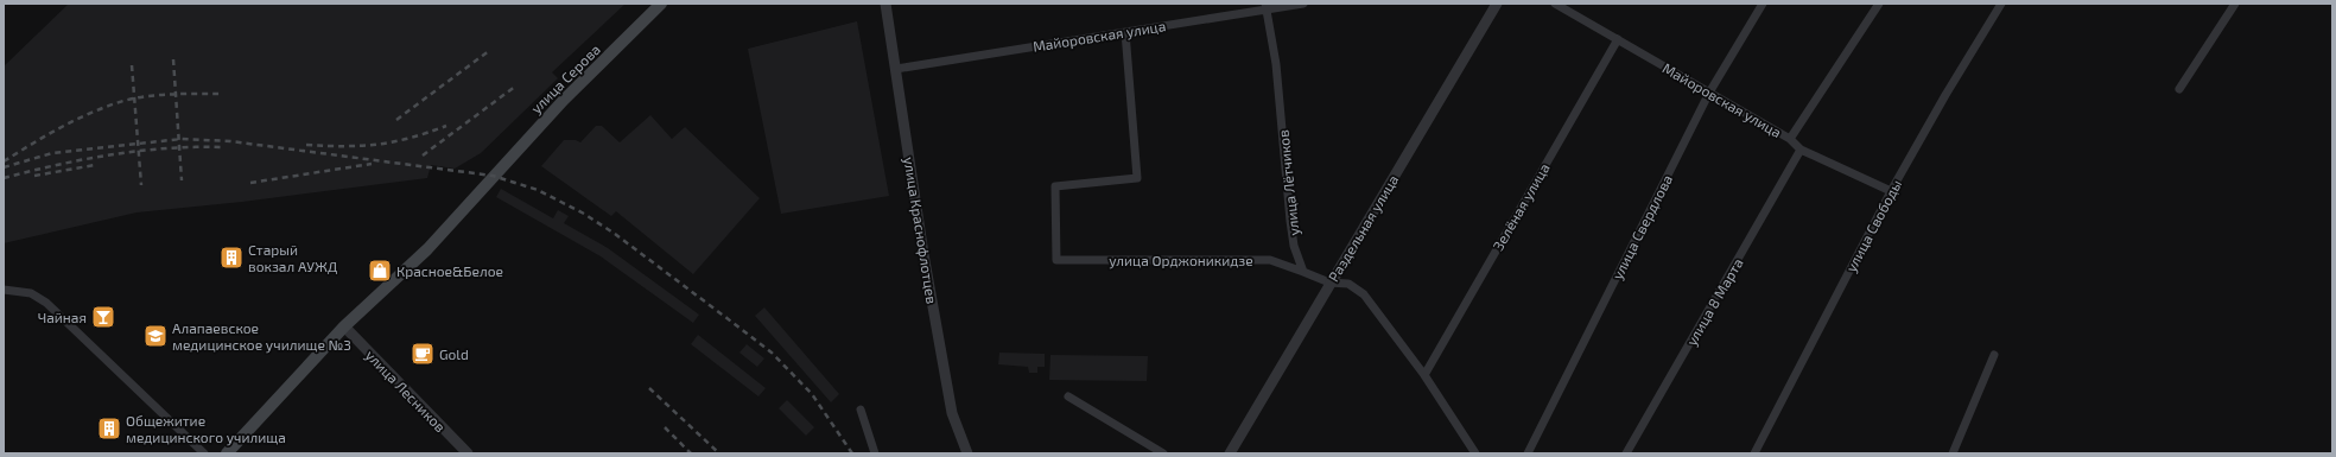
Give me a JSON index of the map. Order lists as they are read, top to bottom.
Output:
{
  "streets": {
    "main road": ["улица Серова"],
    "street": [
      "Майоровская улица",
      "улица Лётчиков",
      "Зелёная улица",
      "улица Свободы",
      "улица Свердлова",
      "Раздельная улица",
      "улица Краснофлотцев",
      "улица Орджоникидзе",
      "улица 8 Марта",
      "улица Лесников"
    ]
  },
  "crossings": [
    ["Майоровская улица", "улица Лётчиков"],
    ["Майоровская улица", "Зелёная улица"],
    ["Майоровская улица", "улица Свободы"],
    ["Майоровская улица", "улица Свердлова"],
    ["Майоровская улица", "улица Краснофлотцев"],
    ["Майоровская улица", "улица Орджоникидзе"],
    ["Майоровская улица", "улица 8 Марта"],
    ["улица Серова", "улица Лесников"],
    ["улица Лётчиков", "улица Орджоникидзе"]
  ],
  "places": {
    "building": ["Старый вокзал АУЖД", "Общежитие медицинского училища"],
    "shop": ["Красное&Белое"],
    "bar": ["Чайная"],
    "school or university": ["Алапаевское медицинское училище №3"],
    "cafe": ["Gold"]
  }
}
